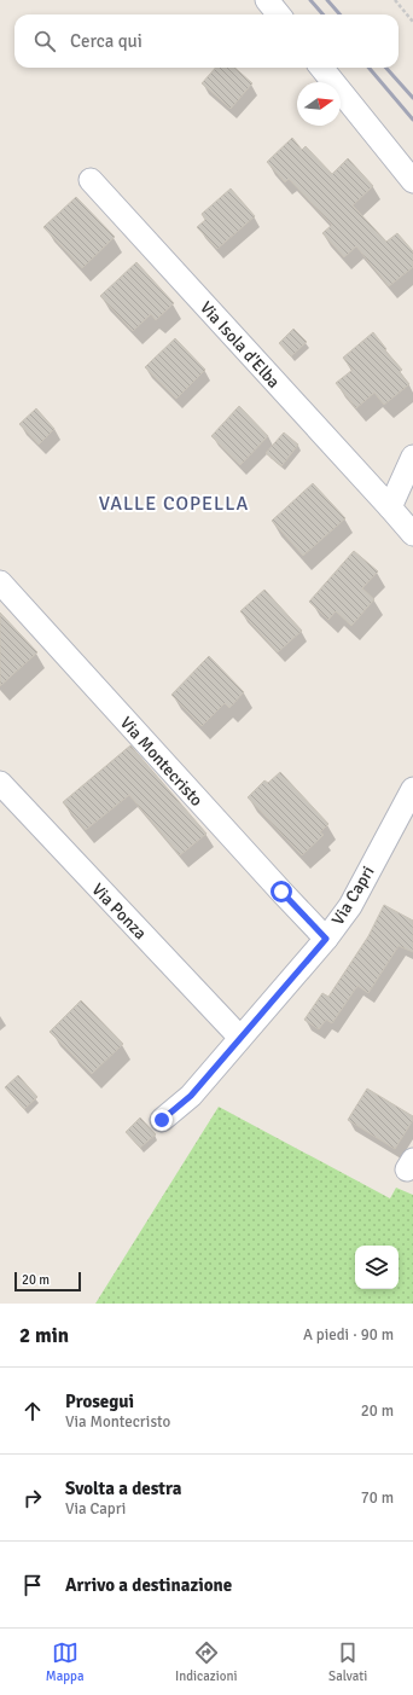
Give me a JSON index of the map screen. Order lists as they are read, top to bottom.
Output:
{
  "streets": {
    "street": [
      "Via Isola d'Elba",
      "Via Montecristo",
      "Via Capri",
      "Via Ponza"
    ]
  },
  "crossings": [
    ["Via Montecristo", "Via Capri"],
    ["Via Capri", "Via Ponza"]
  ],
  "districts": ["VALLE COPELLA"],
  "scale_bar": "20 m",
  "north": "right",
  "page": {
    "search": "Cerca qui",
    "scale": "20 m",
    "heading": ["2 min", "A piedi · 90 m"],
    "list": [
      ["Prosegui", "Via Montecristo", "20 m"],
      ["Svolta a destra", "Via Capri", "70 m"],
      "Arrivo a destinazione"
    ],
    "nav": ["Mappa", "Indicazioni", "Salvati"]
  }
}
